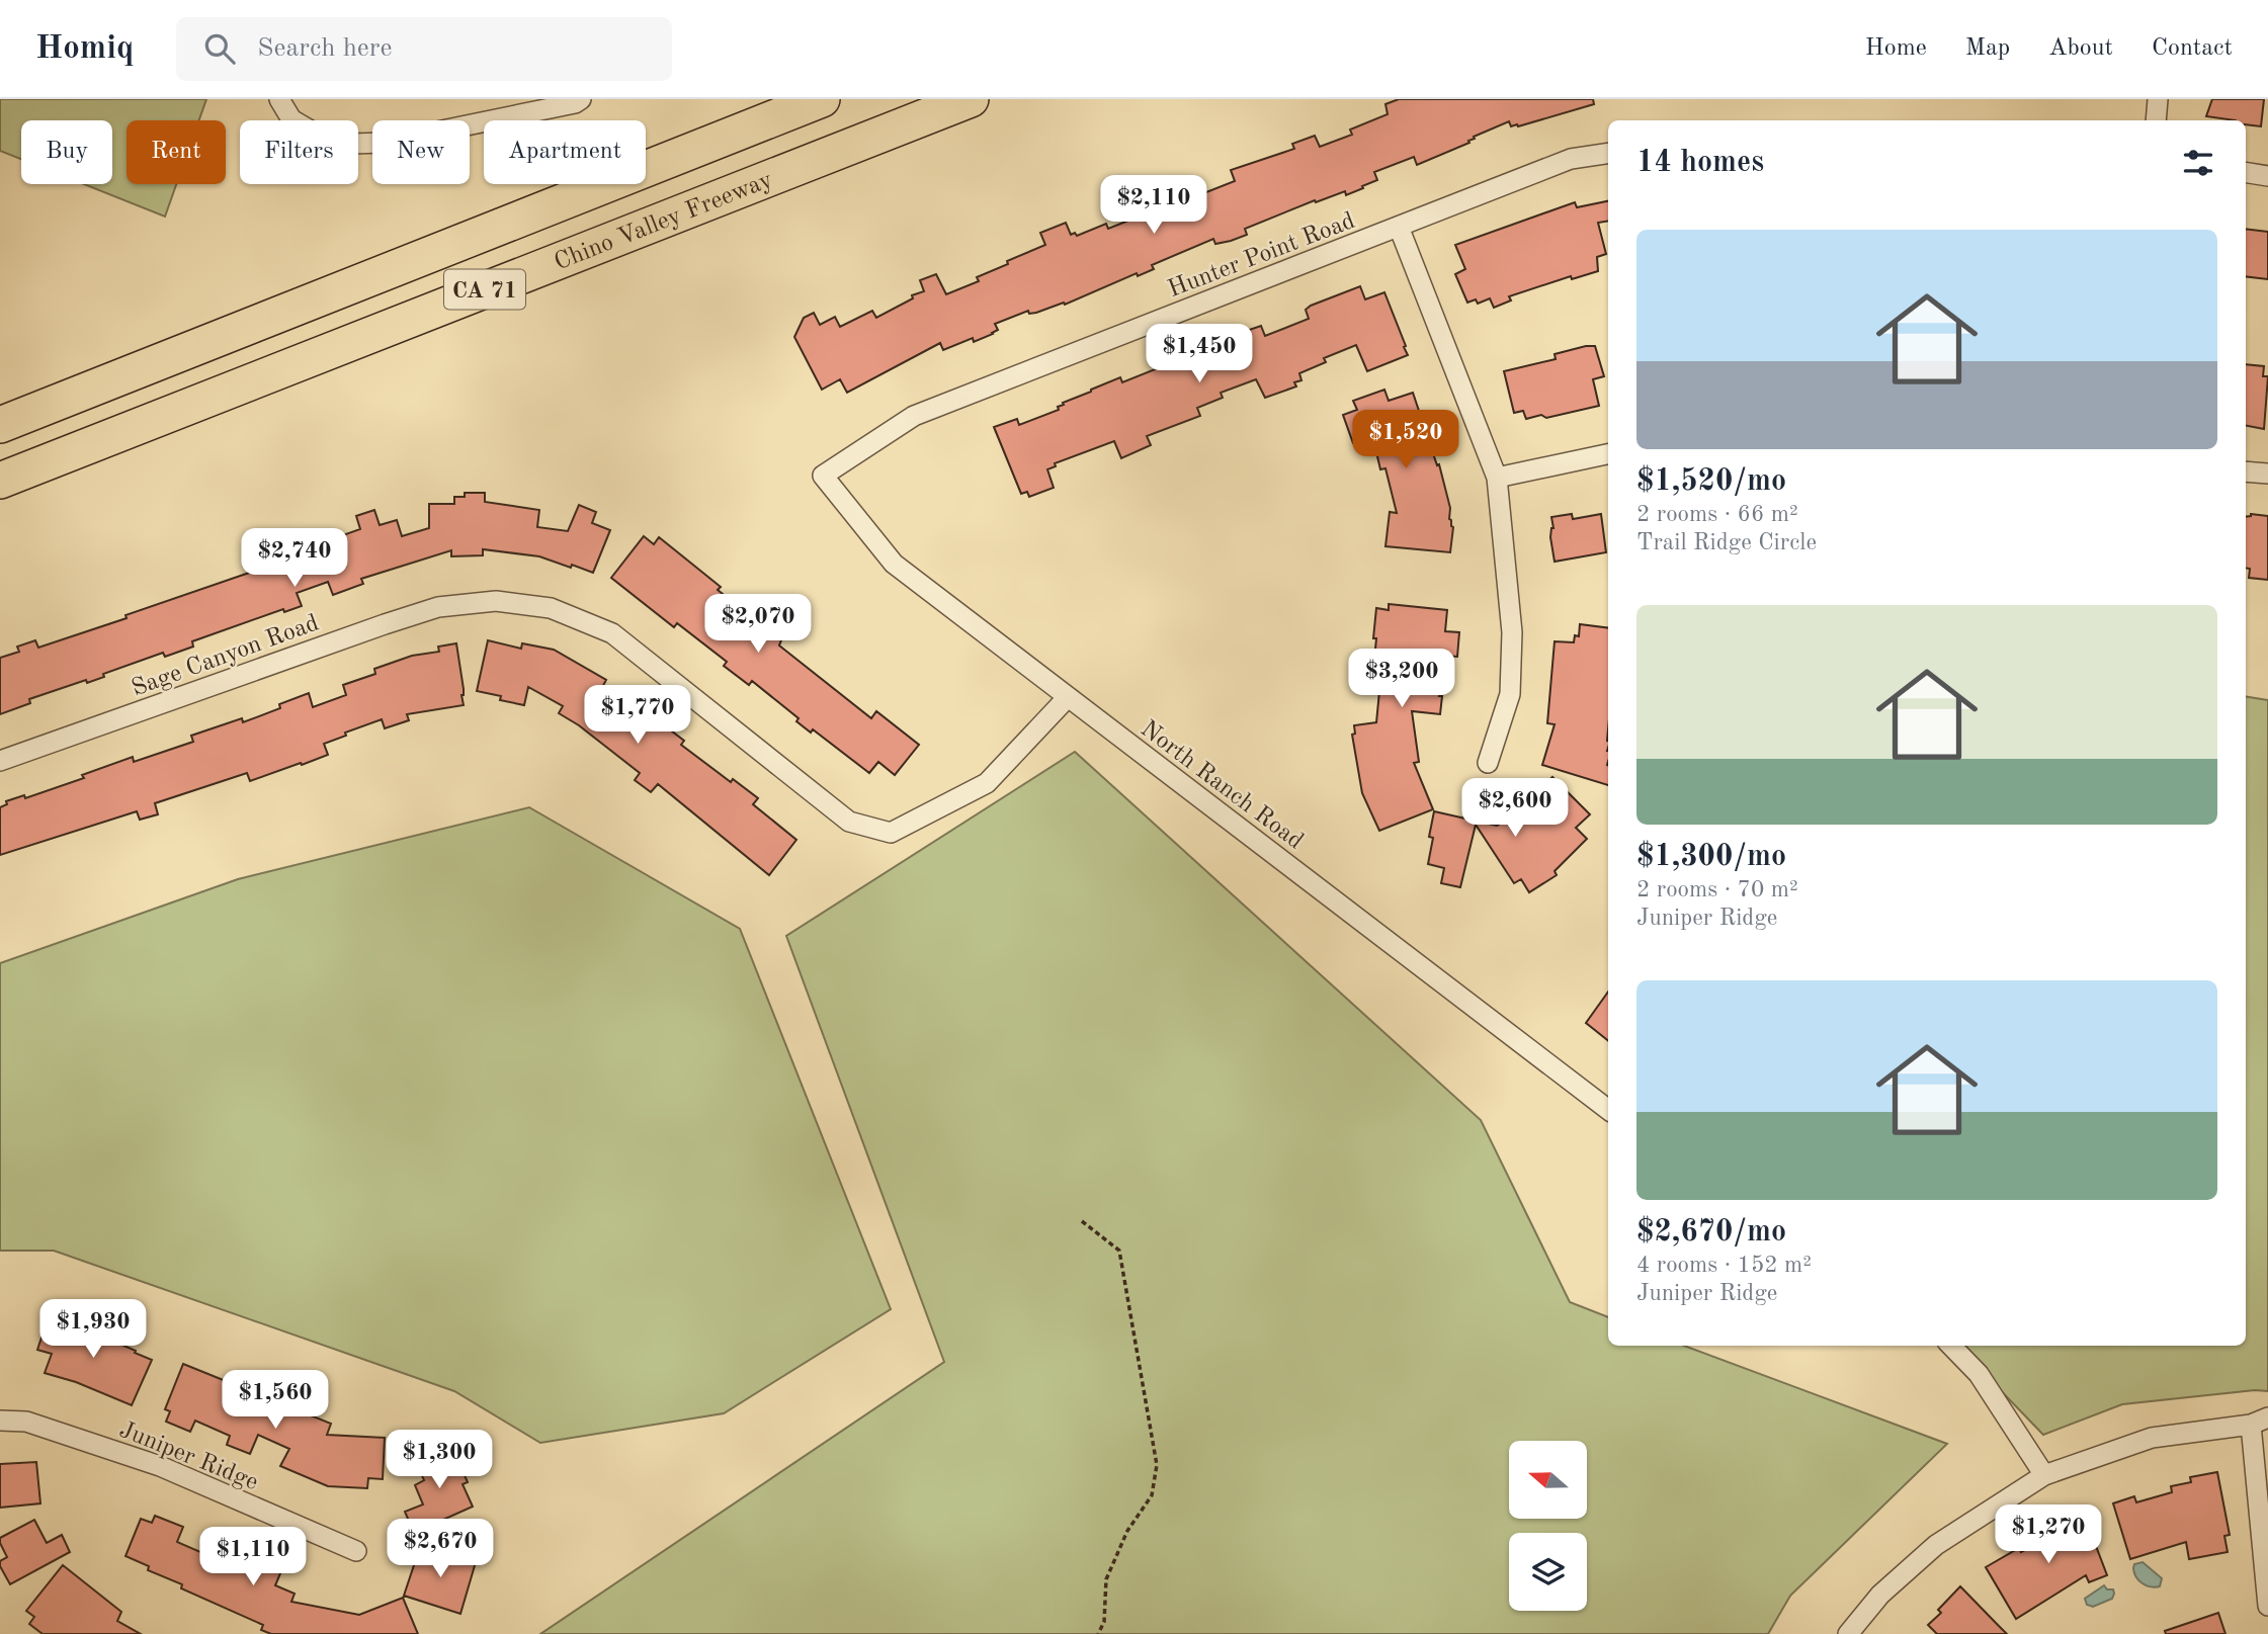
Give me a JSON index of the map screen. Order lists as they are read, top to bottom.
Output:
{
  "streets": {
    "highway": ["Chino Valley Freeway", "CA 71"],
    "street": [
      "Hunter Point Road",
      "Sage Canyon Road",
      "North Ranch Road",
      "Juniper Ridge"
    ]
  },
  "crossings": [
    ["Hunter Point Road", "North Ranch Road"],
    ["Sage Canyon Road", "North Ranch Road"]
  ],
  "north": "left",
  "page": {
    "header": "Homiq",
    "search": "Search here",
    "nav": [
      "Home",
      "Map",
      "About",
      "Contact"
    ],
    "chip": [
      "Buy",
      "Rent",
      "Filters",
      "New",
      "Apartment"
    ],
    "heading": "14 homes",
    "price": [
      "$2,110",
      "$1,450",
      "$1,520",
      "$2,740",
      "$2,070",
      "$3,200",
      "$1,770",
      "$2,600",
      "$1,930",
      "$1,560",
      "$1,300",
      "$1,270",
      "$2,670",
      "$1,110"
    ],
    "list": [
      {
        "name": "$1,520/mo",
        "note": "2 rooms · 66 m² · Trail Ridge Circle"
      },
      {
        "name": "$1,300/mo",
        "note": "2 rooms · 70 m² · Juniper Ridge"
      },
      {
        "name": "$2,670/mo",
        "note": "4 rooms · 152 m² · Juniper Ridge"
      }
    ]
  }
}
